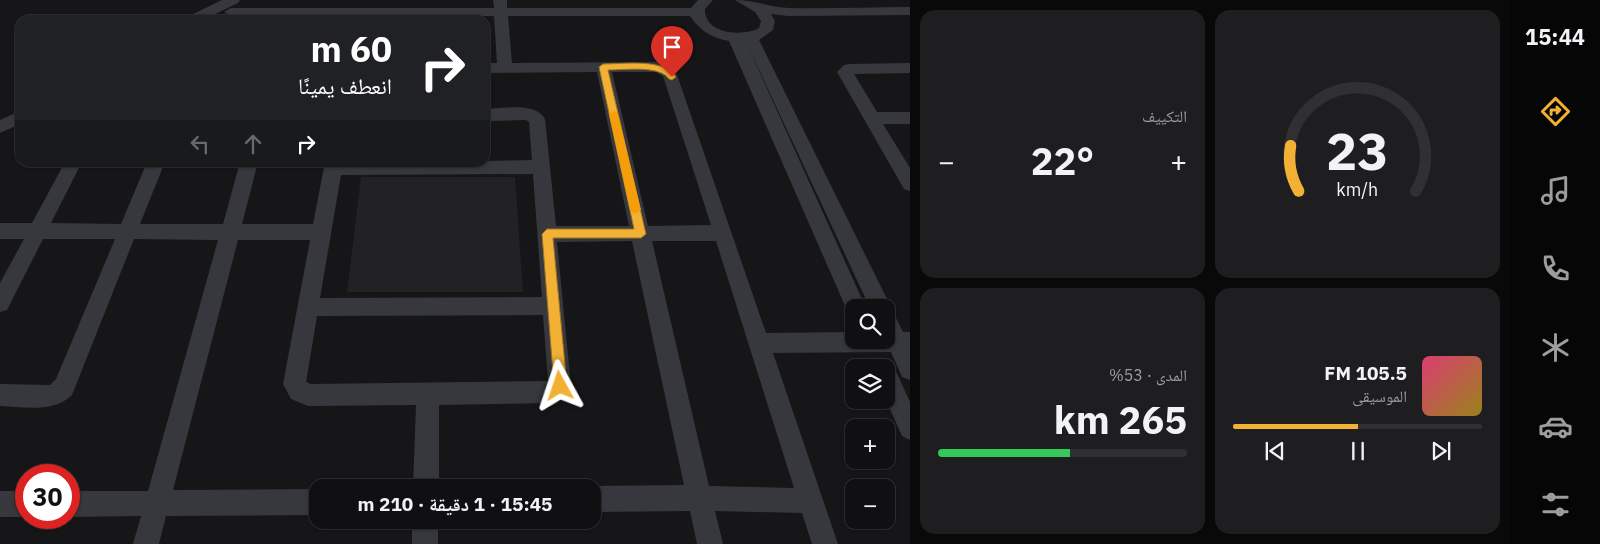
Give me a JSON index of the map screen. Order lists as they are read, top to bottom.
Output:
{
  "page": {
    "tabs": "15:44",
    "tile": [
      "التكييف",
      ["المدى · 53%", "265 km"]
    ],
    "turn": ["60 m", "انعطف يمينًا"],
    "heat": ["−", "22°", "+"],
    "map_buttons": ["+", "−"],
    "song": ["105.5 FM", "الموسيقى"],
    "limit": "30",
    "trip": "15:45 · 1 دقيقة · 210 m",
    "gauge": ["23", "km/h"]
  }
}
